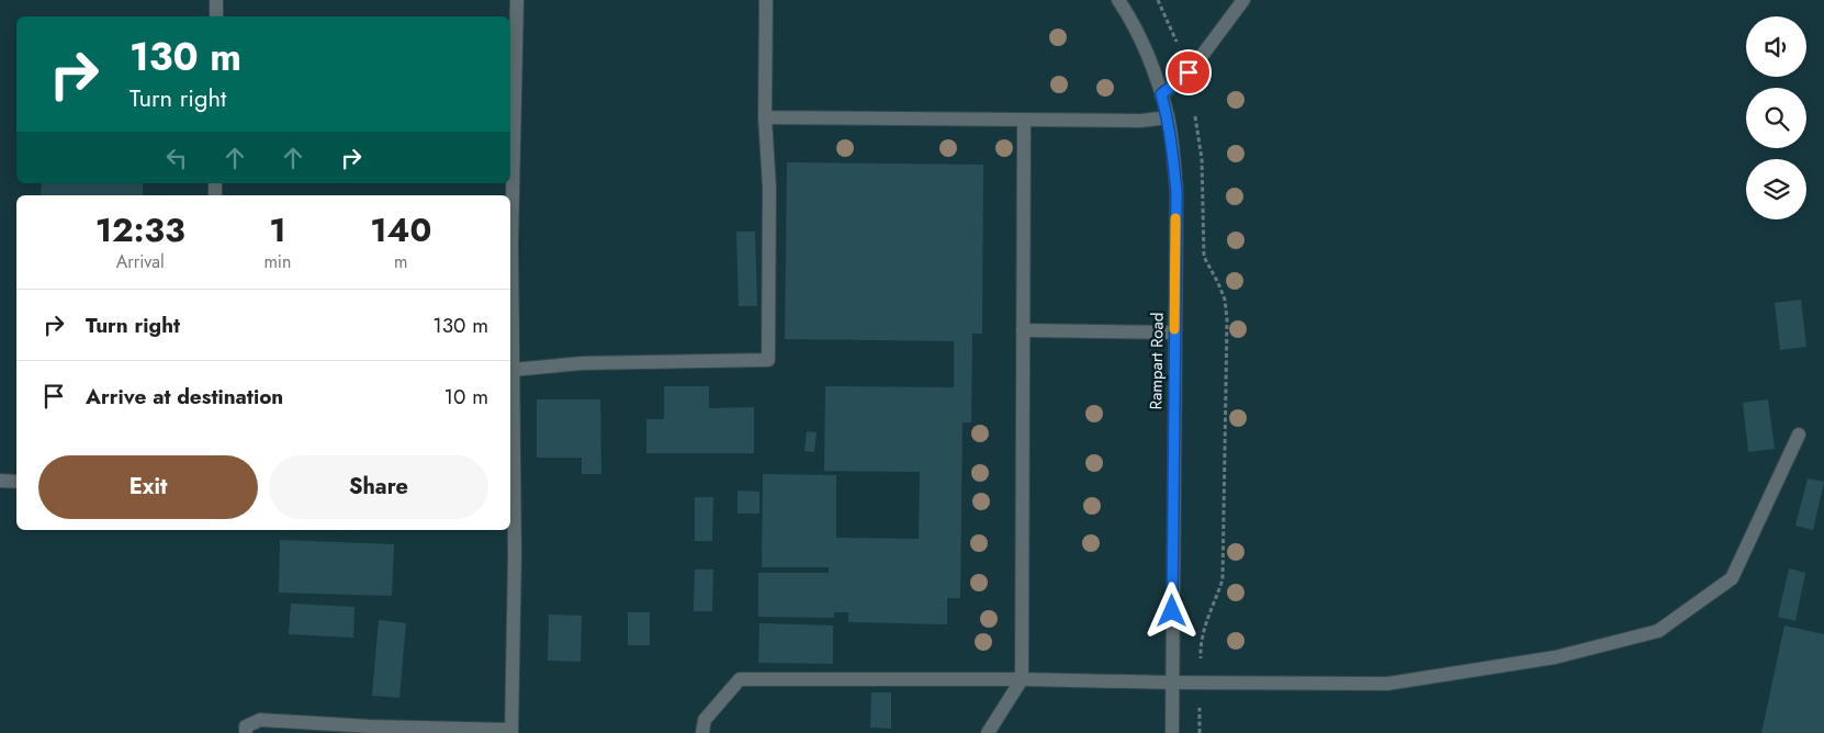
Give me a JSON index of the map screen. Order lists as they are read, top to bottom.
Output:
{
  "streets": {
    "street": ["Rampart Road"]
  },
  "page": {
    "turn": ["130 m", "Turn right"],
    "eta": [
      "12:33",
      "Arrival",
      "1",
      "min",
      "140",
      "m"
    ],
    "list": [
      {
        "name": "Turn right",
        "value": "130 m"
      },
      {
        "name": "Arrive at destination",
        "value": "10 m"
      }
    ],
    "buttons": ["Exit", "Share"]
  }
}
